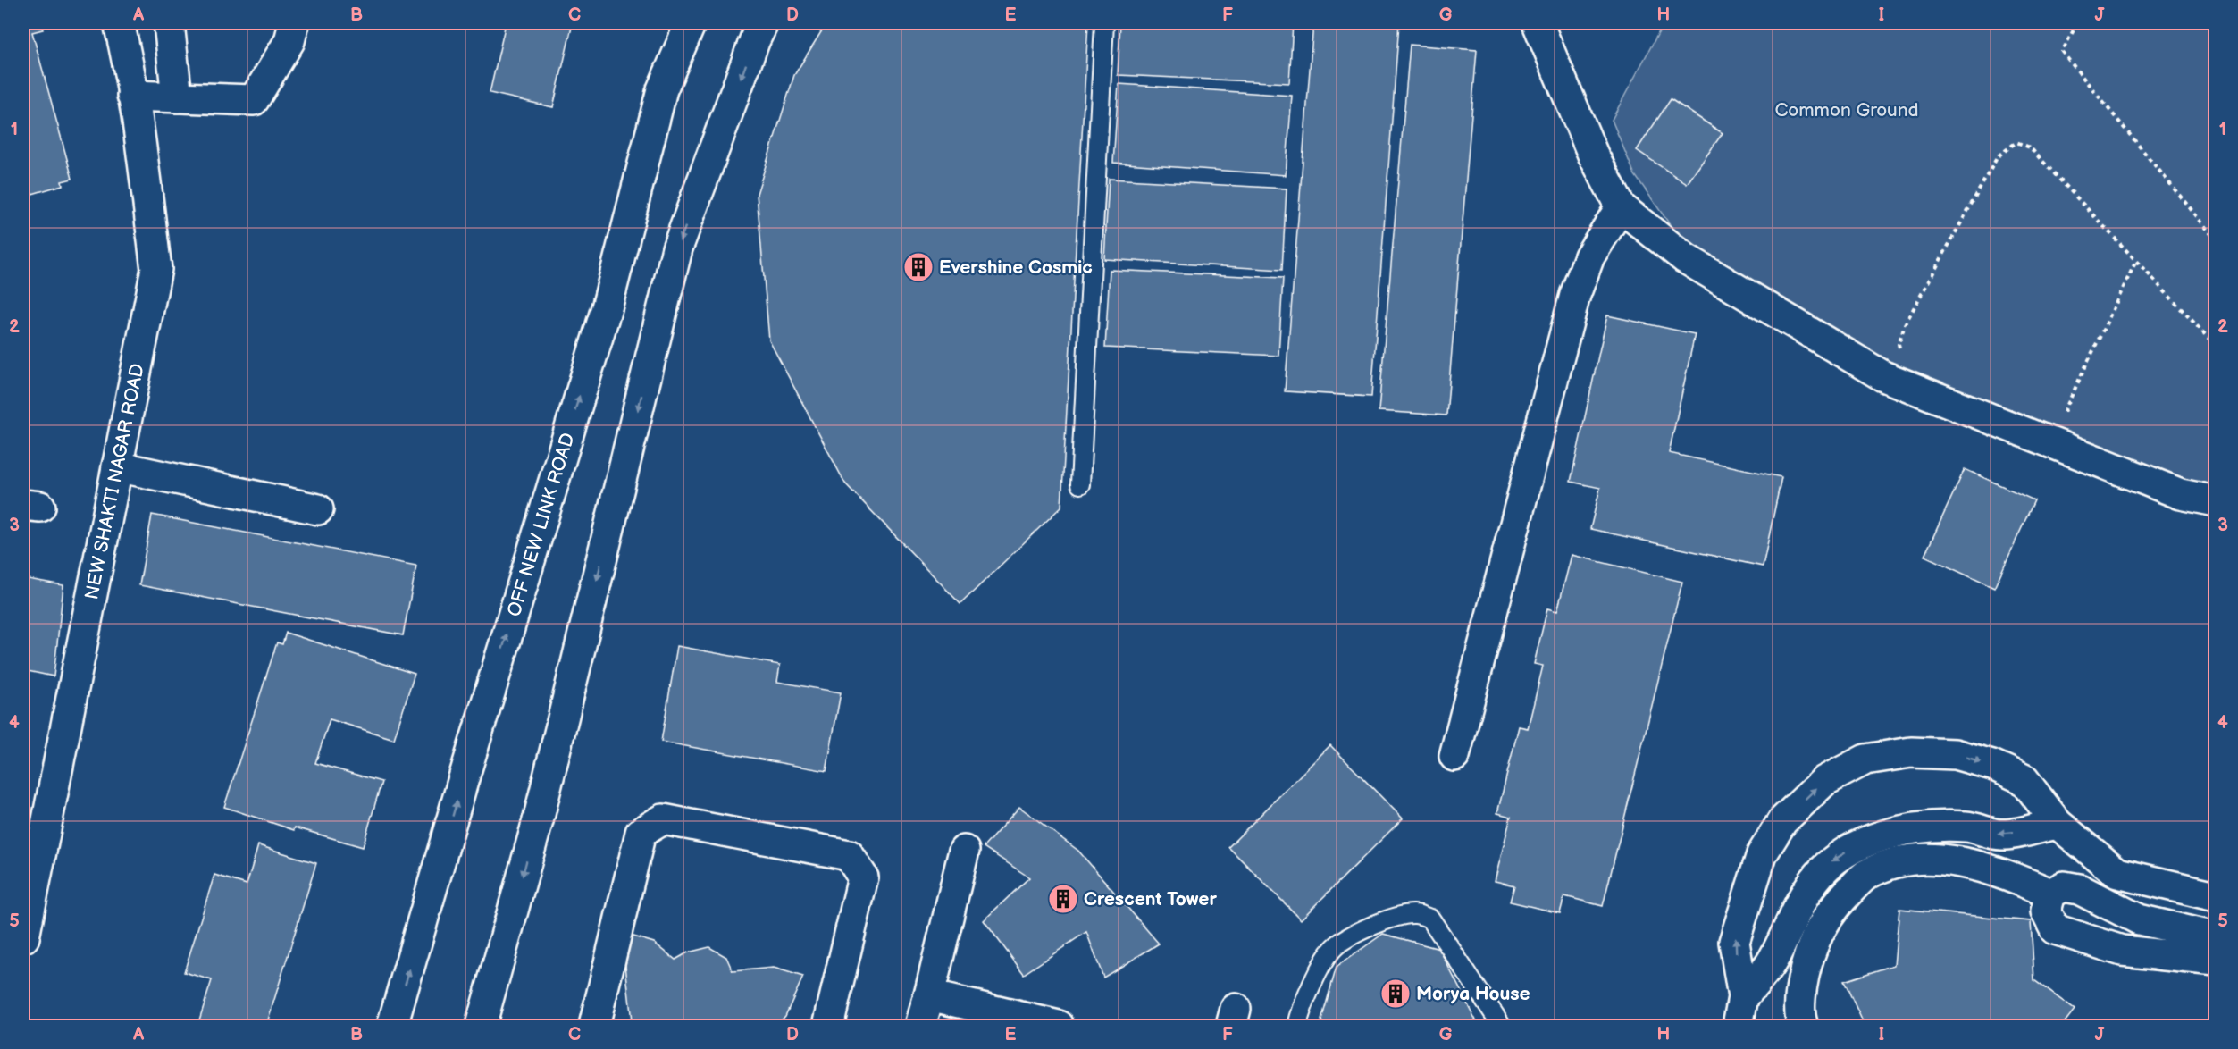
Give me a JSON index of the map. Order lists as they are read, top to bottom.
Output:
{
  "streets": {
    "street": ["NEW SHAKTI NAGAR ROAD", "OFF NEW LINK ROAD"]
  },
  "parks": ["Common Ground"],
  "places": {
    "building": ["Evershine Cosmic", "Crescent Tower", "Morya House"]
  },
  "grid": {
    "columns": [
      "A",
      "B",
      "C",
      "D",
      "E",
      "F",
      "G",
      "H",
      "I",
      "J"
    ],
    "rows": [
      "1",
      "2",
      "3",
      "4",
      "5"
    ]
  }
}
